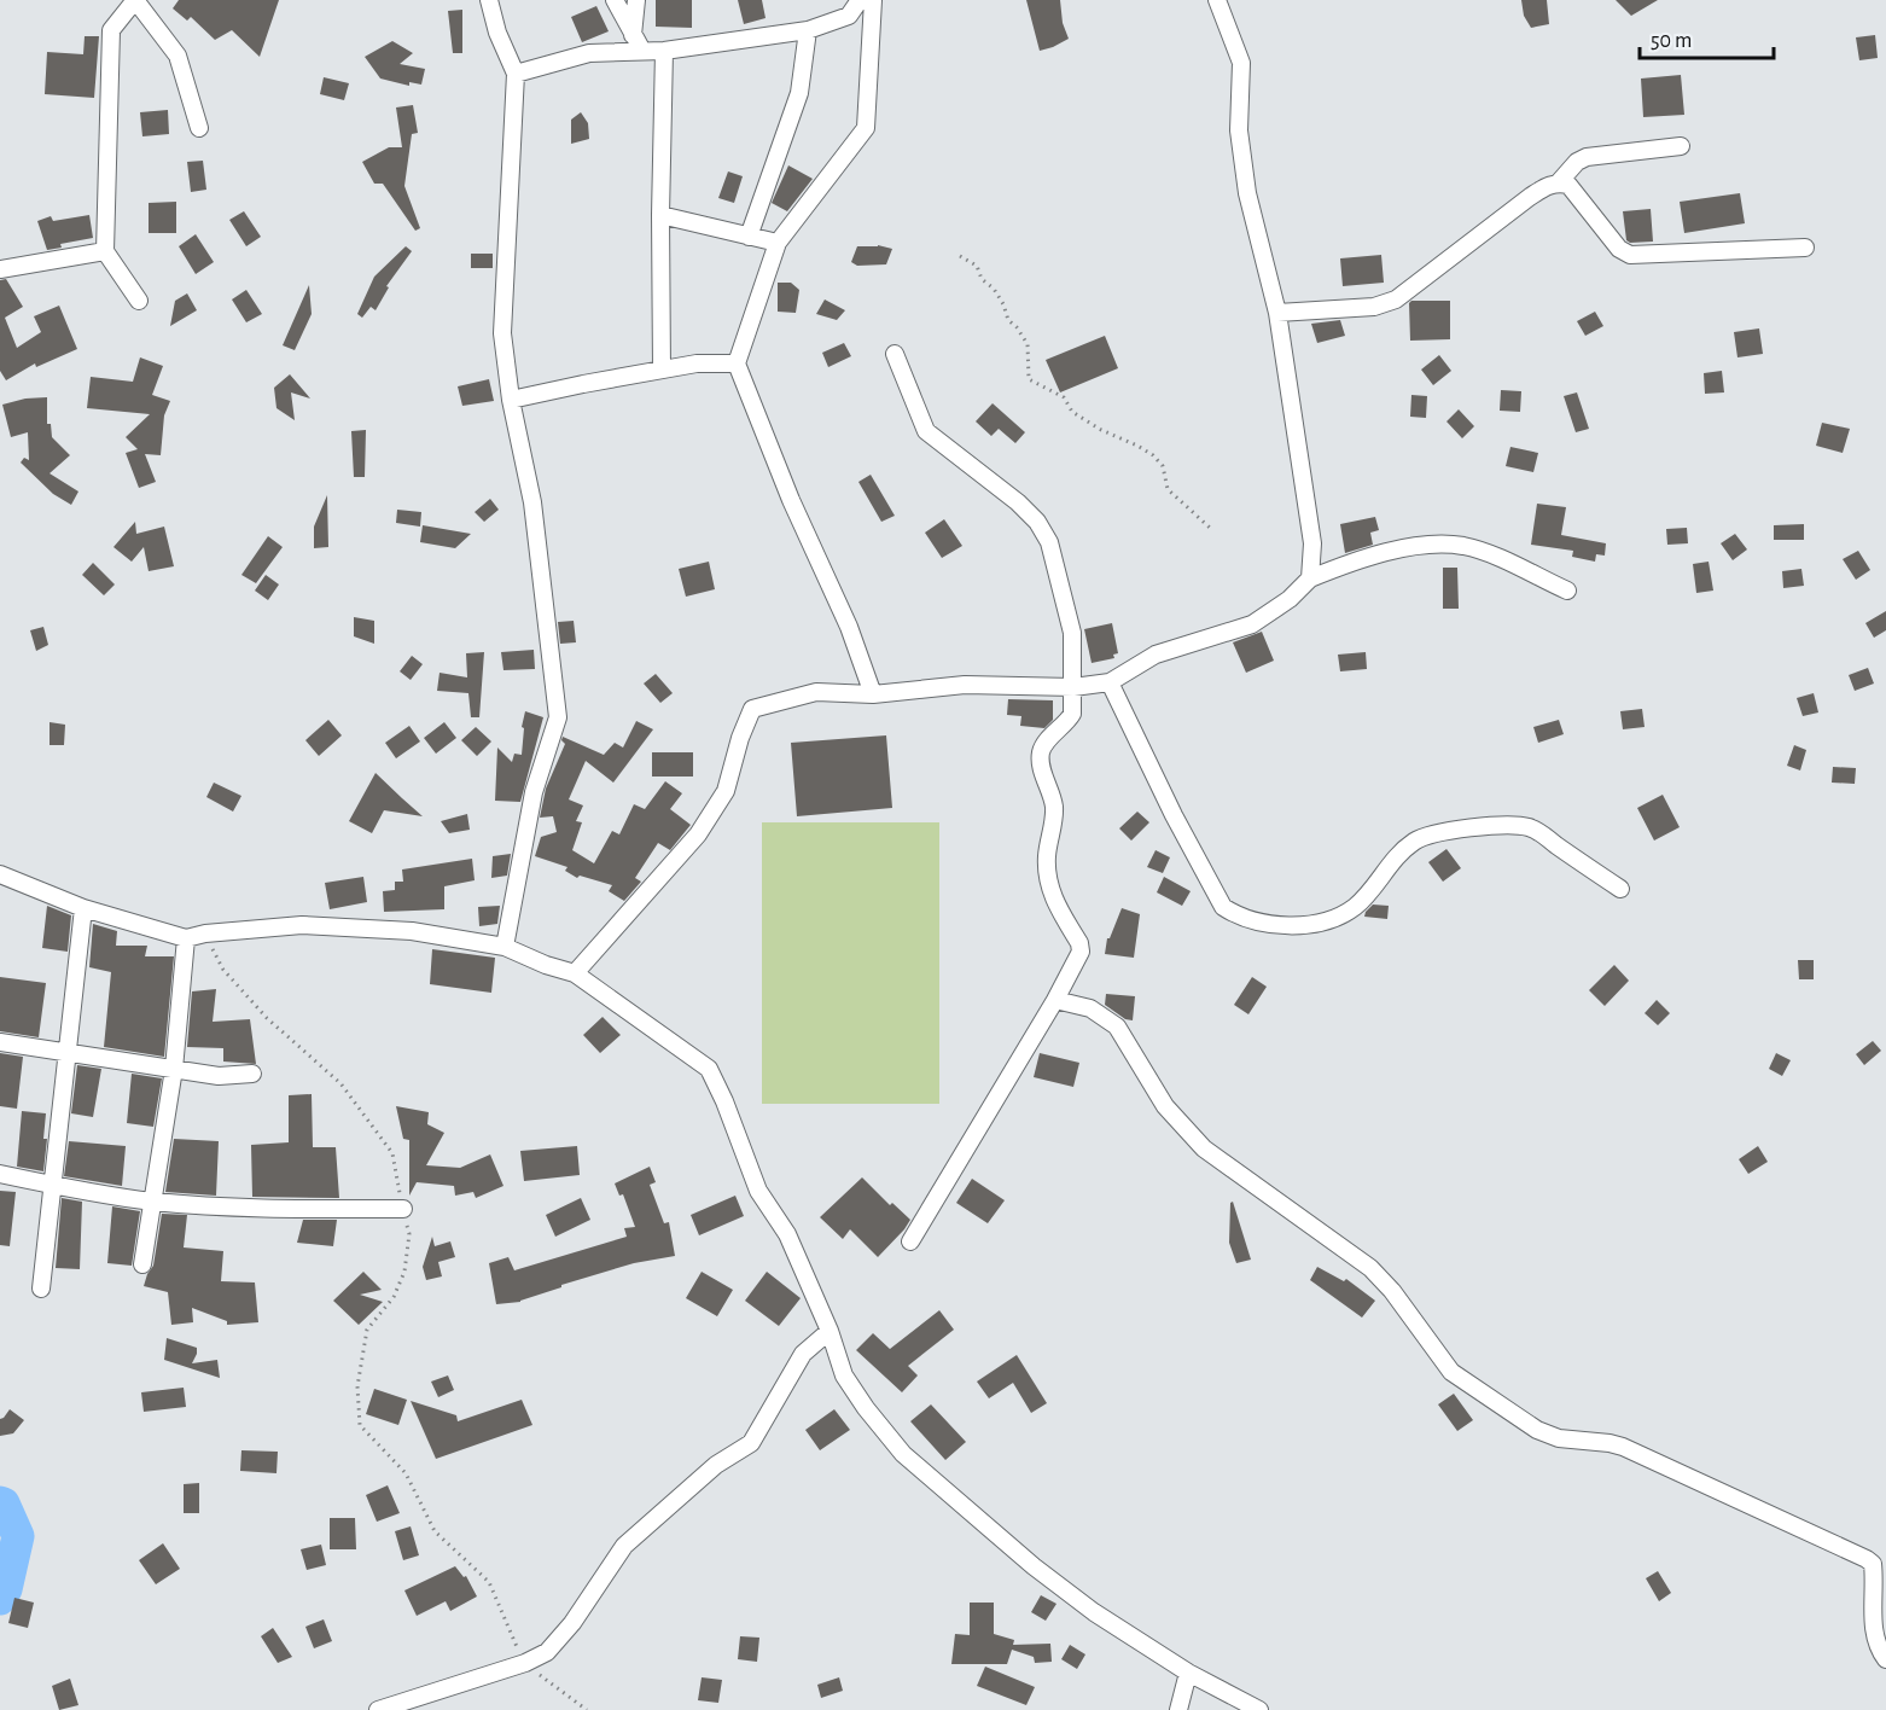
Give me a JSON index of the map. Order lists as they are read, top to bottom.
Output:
{
  "scale_bar": "50 m"
}
